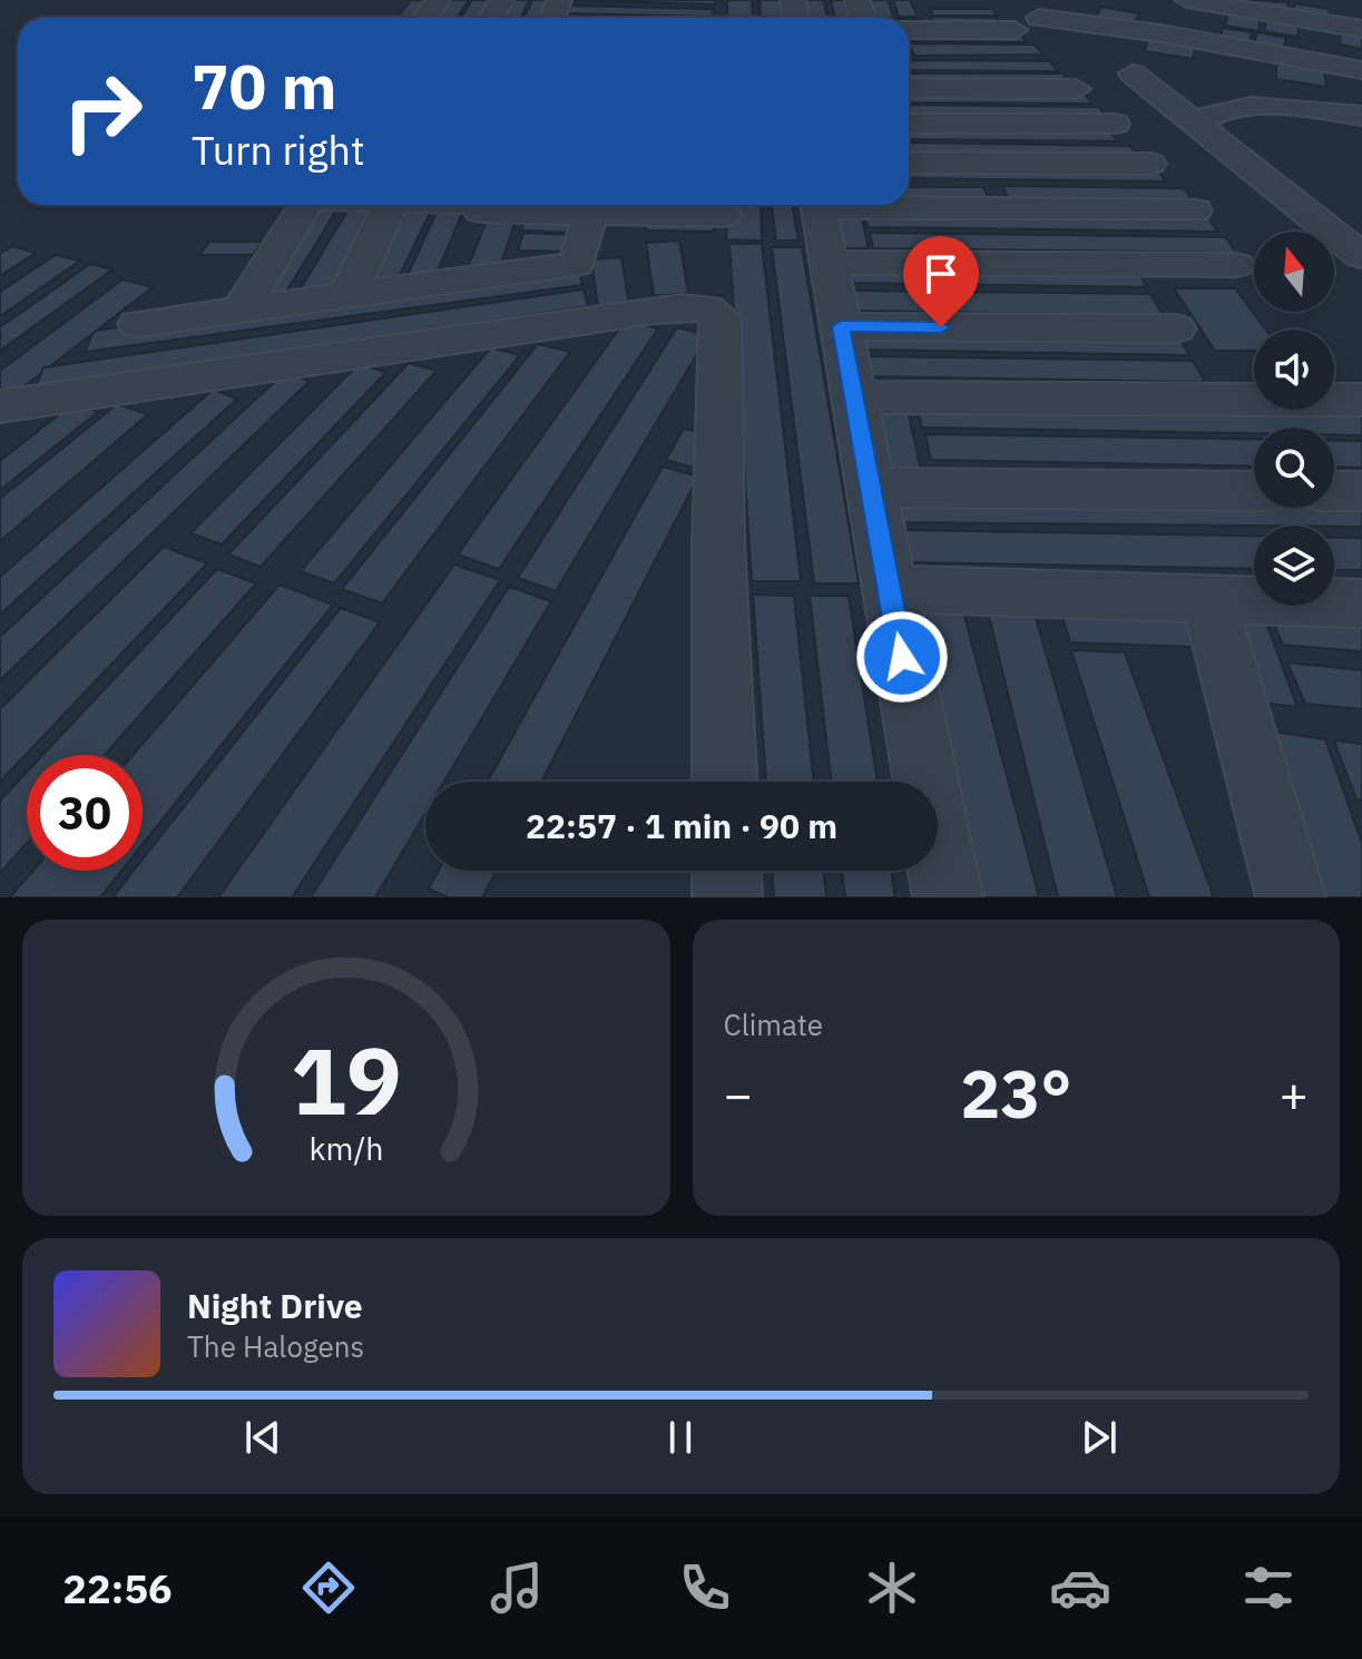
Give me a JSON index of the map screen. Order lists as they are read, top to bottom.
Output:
{
  "north": "top",
  "page": {
    "turn": ["70 m", "Turn right"],
    "limit": "30",
    "trip": "22:57 · 1 min · 90 m",
    "tile": "Climate",
    "heat": ["−", "23°", "+"],
    "song": ["Night Drive", "The Halogens"],
    "tabs": "22:56",
    "gauge": ["19", "km/h"]
  }
}
